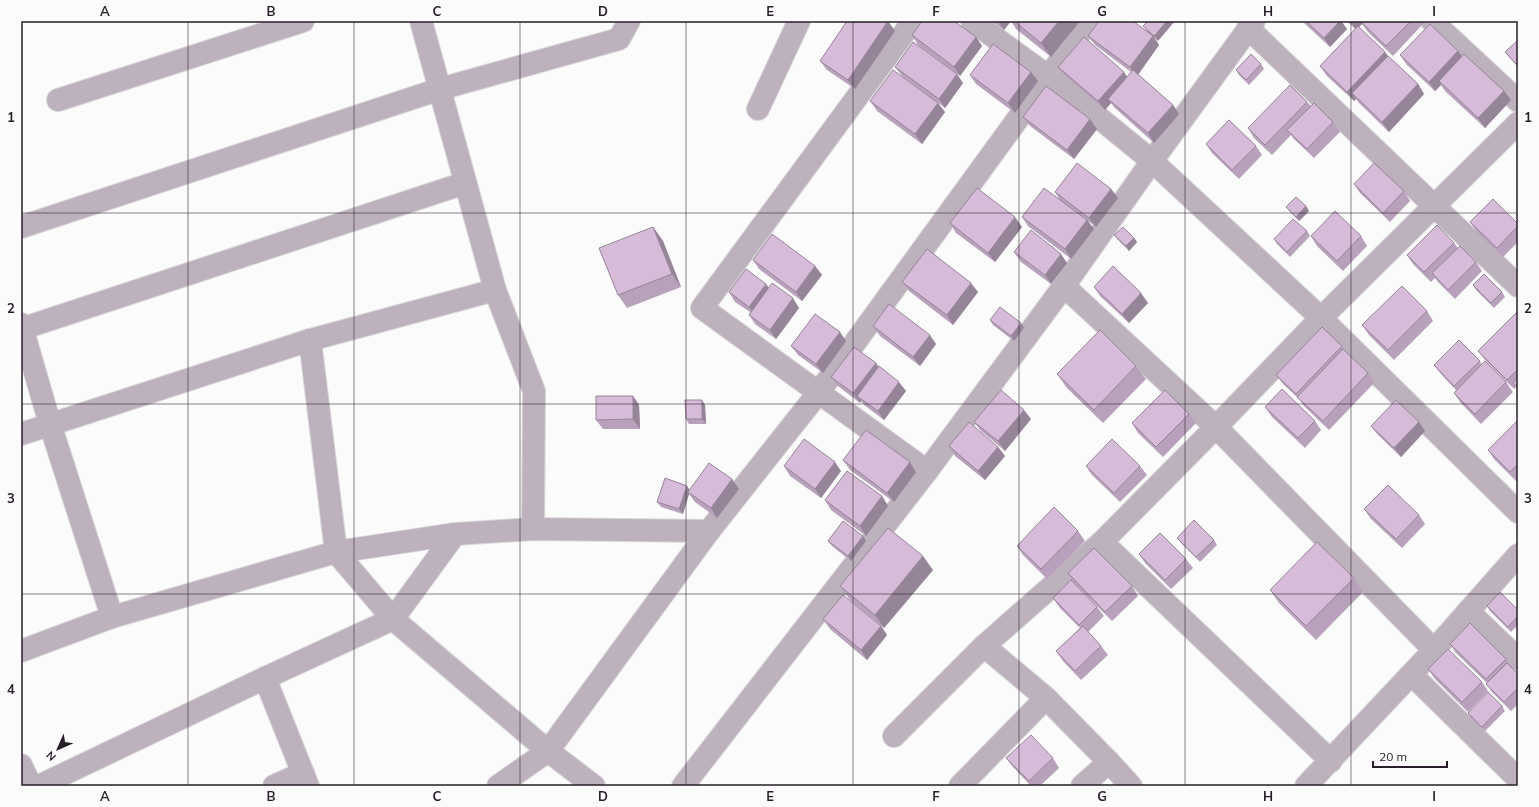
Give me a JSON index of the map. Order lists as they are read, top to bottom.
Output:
{
  "scale_bar": "20 m",
  "north": "bottom left",
  "grid": {
    "columns": [
      "A",
      "B",
      "C",
      "D",
      "E",
      "F",
      "G",
      "H",
      "I"
    ],
    "rows": [
      "1",
      "2",
      "3",
      "4"
    ]
  }
}
